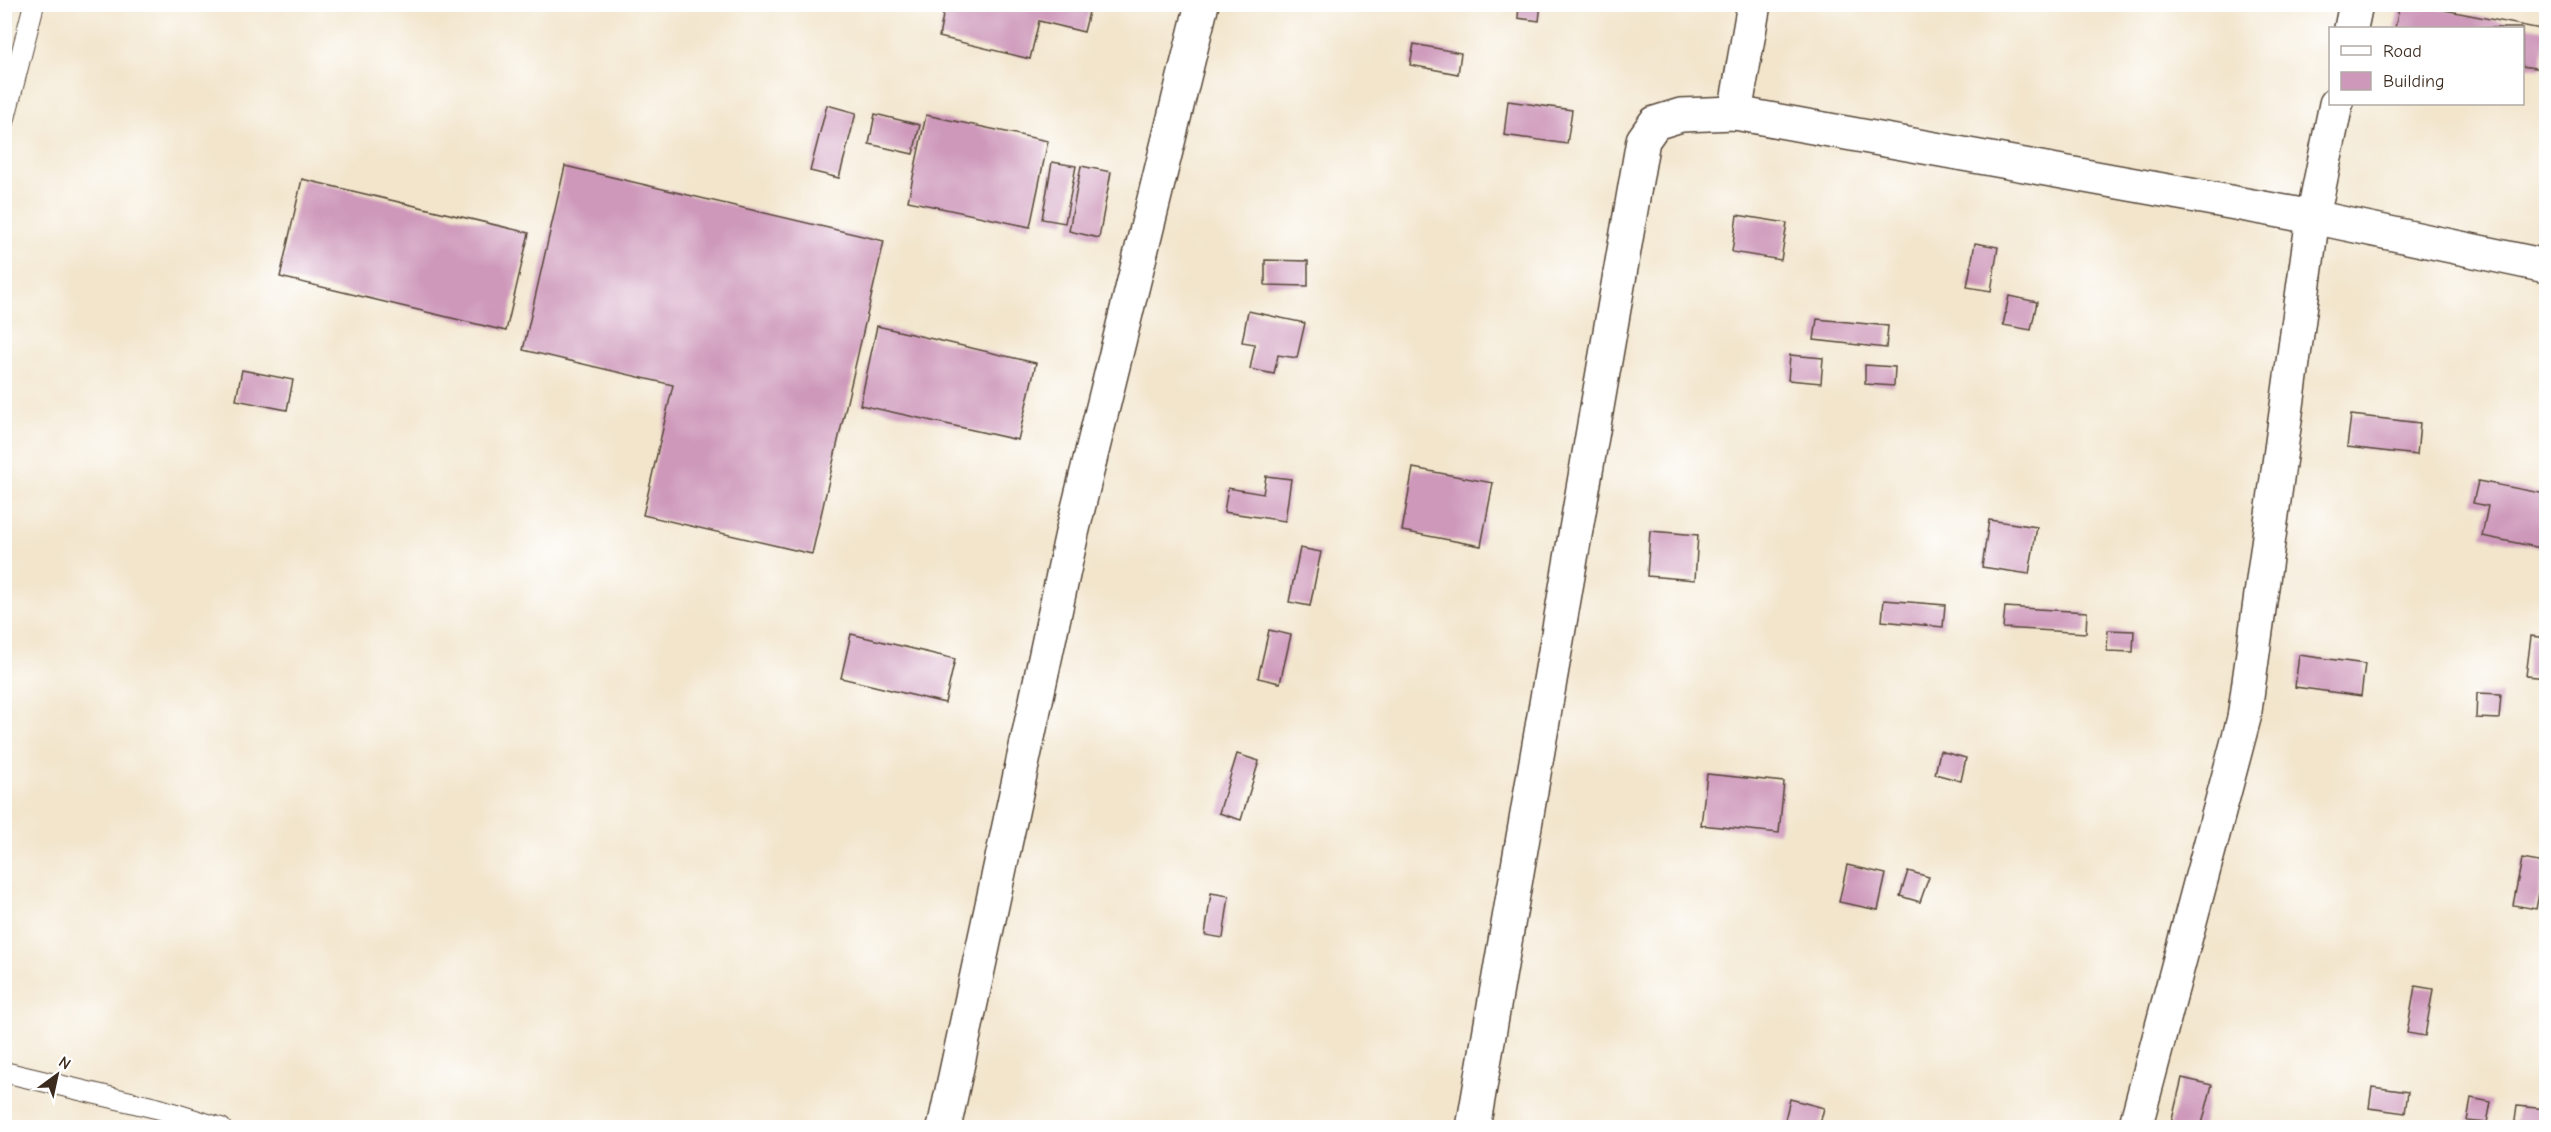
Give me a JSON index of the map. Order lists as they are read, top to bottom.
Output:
{
  "legend": ["Road", "Building"],
  "north": "top right"
}
